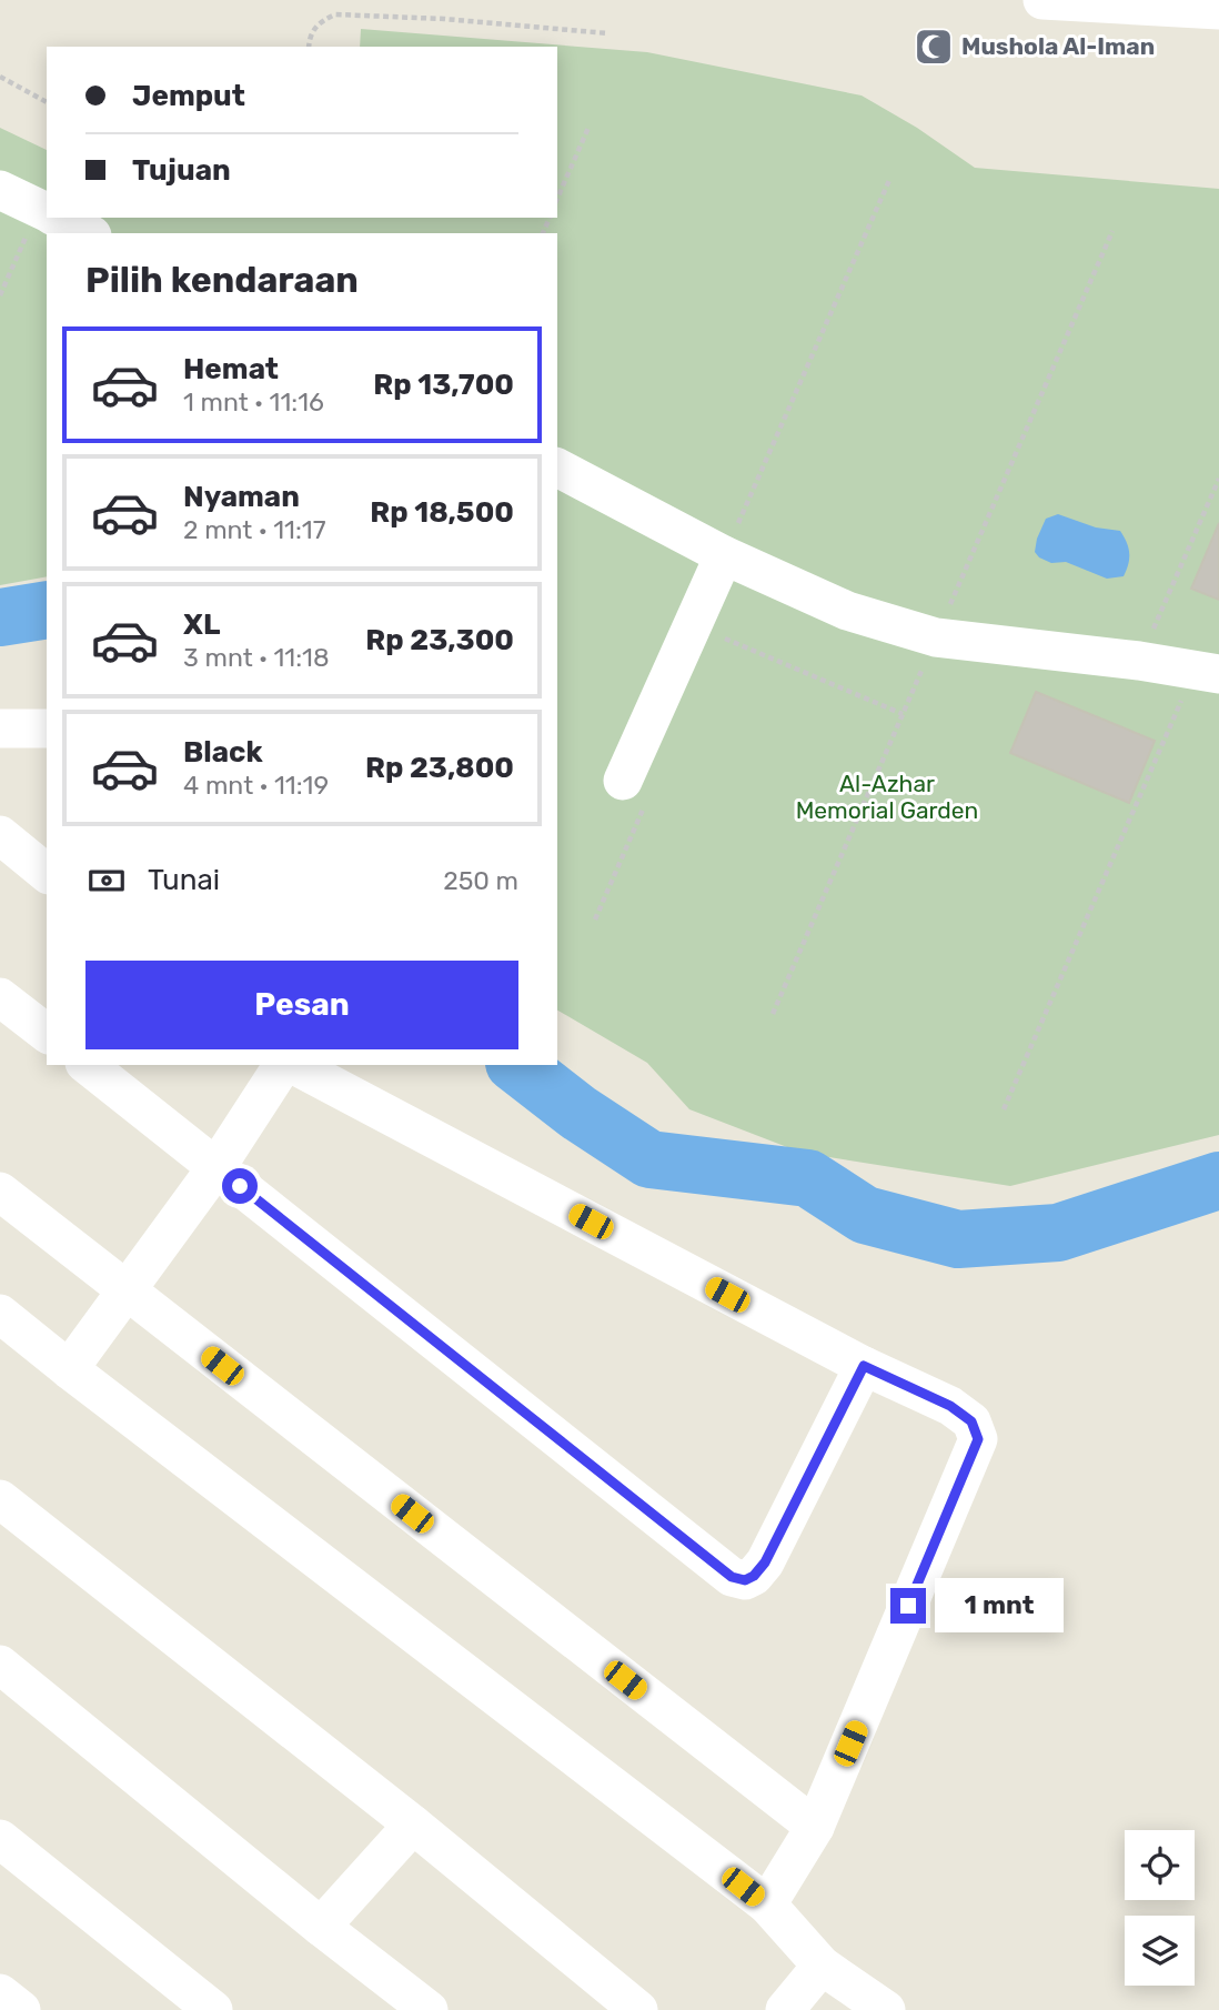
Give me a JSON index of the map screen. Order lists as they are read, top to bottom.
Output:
{
  "parks": ["Al-Azhar Memorial Garden"],
  "places": {
    "mosque": ["Mushola Al-Iman"]
  },
  "page": {
    "banner": ["Jemput", "Tujuan"],
    "heading": "Pilih kendaraan",
    "list": [
      {
        "name": "Hemat",
        "note": "1 mnt · 11:16",
        "value": "Rp 13,700"
      },
      {
        "name": "Nyaman",
        "note": "2 mnt · 11:17",
        "value": "Rp 18,500"
      },
      {
        "name": "XL",
        "note": "3 mnt · 11:18",
        "value": "Rp 23,300"
      },
      {
        "name": "Black",
        "note": "4 mnt · 11:19",
        "value": "Rp 23,800"
      }
    ],
    "pay": ["Tunai", "250 m"],
    "buttons": "Pesan",
    "bubble": "1 mnt"
  }
}
